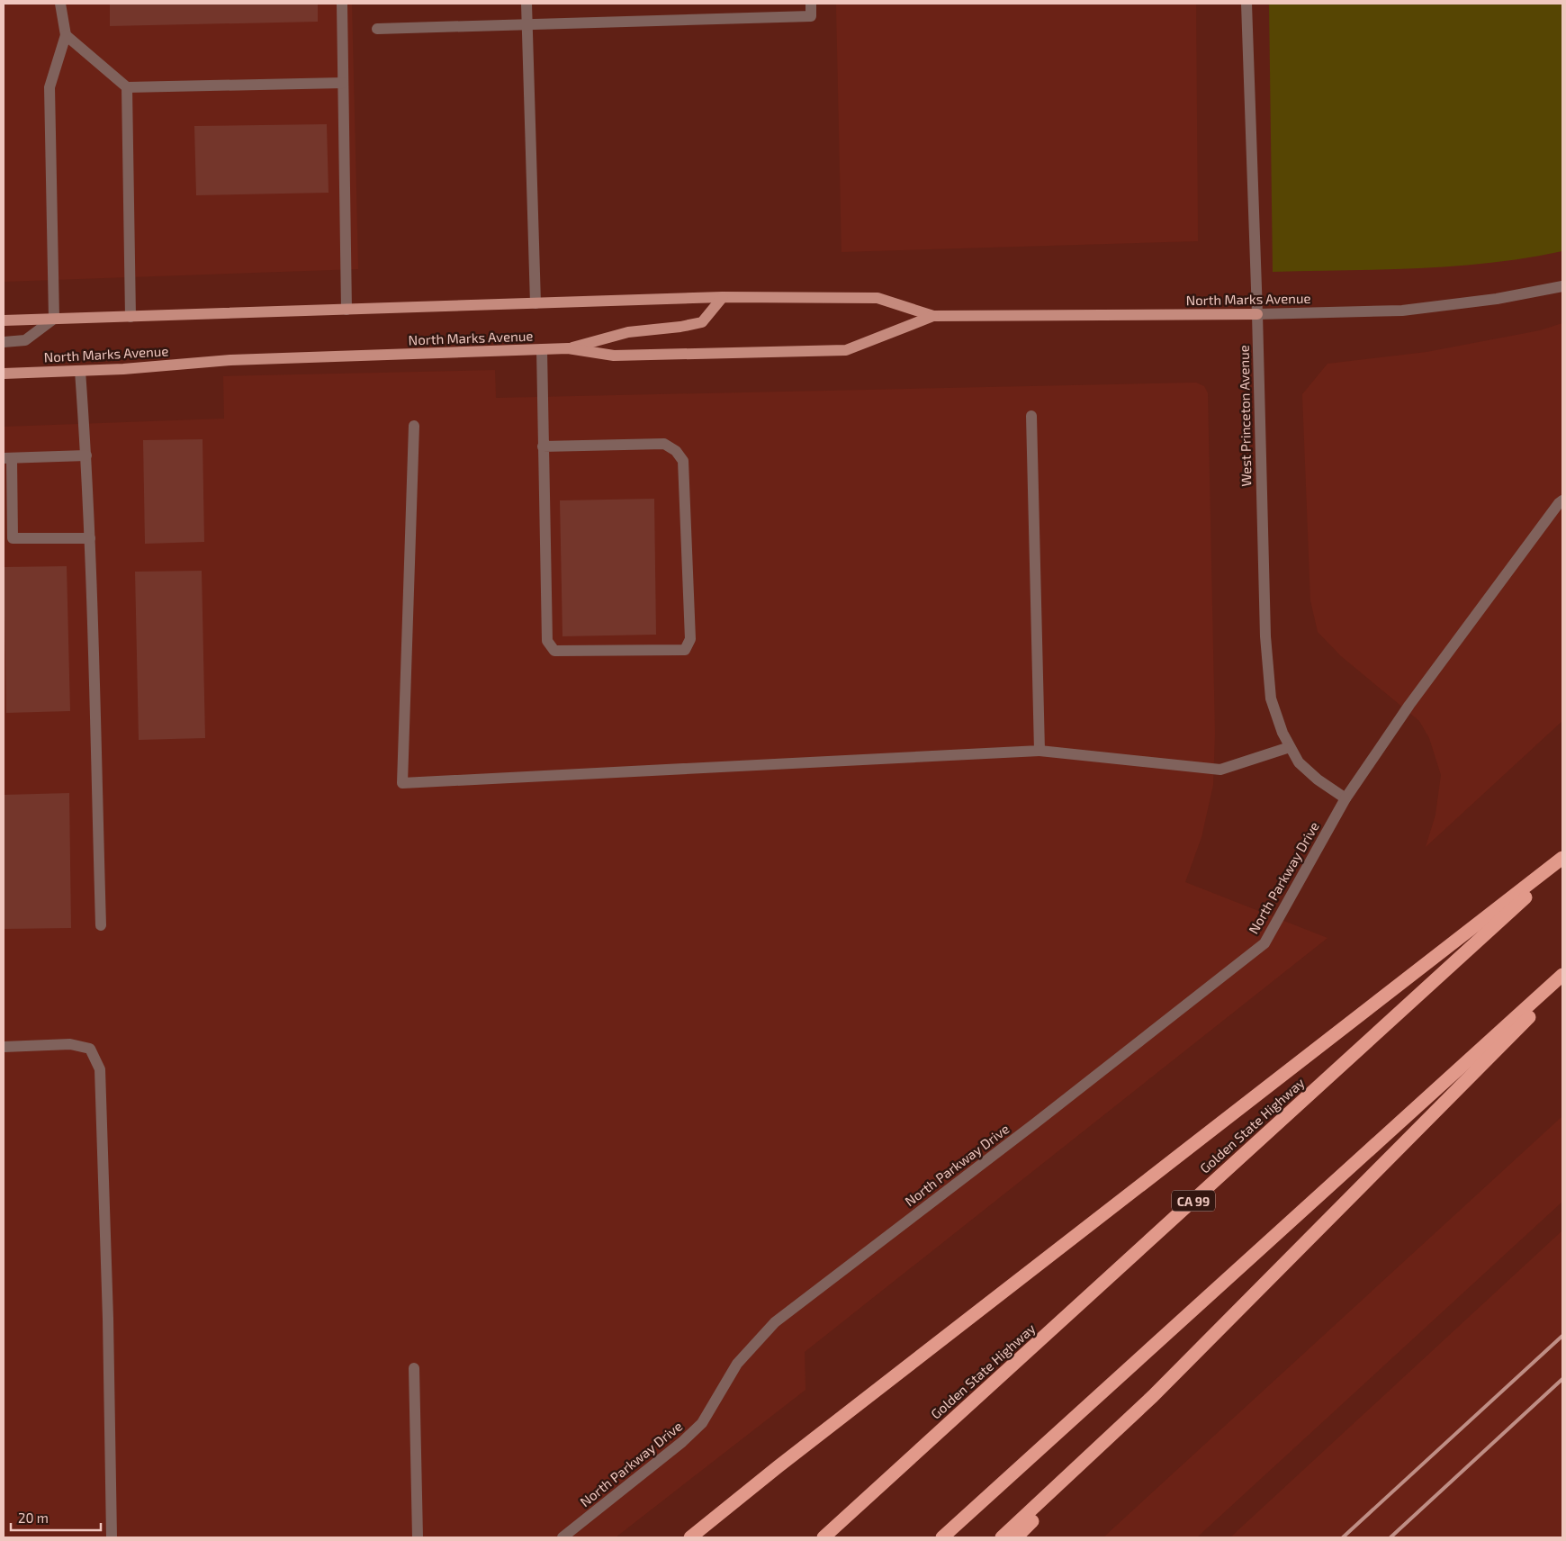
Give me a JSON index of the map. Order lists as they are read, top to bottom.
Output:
{
  "streets": {
    "highway": ["Golden State Highway", "CA 99"],
    "main road": ["North Marks Avenue"],
    "street": ["West Princeton Avenue", "North Parkway Drive"]
  },
  "crossings": [
    ["North Marks Avenue", "West Princeton Avenue"],
    ["West Princeton Avenue", "North Parkway Drive"]
  ],
  "scale_bar": "20 m"
}
